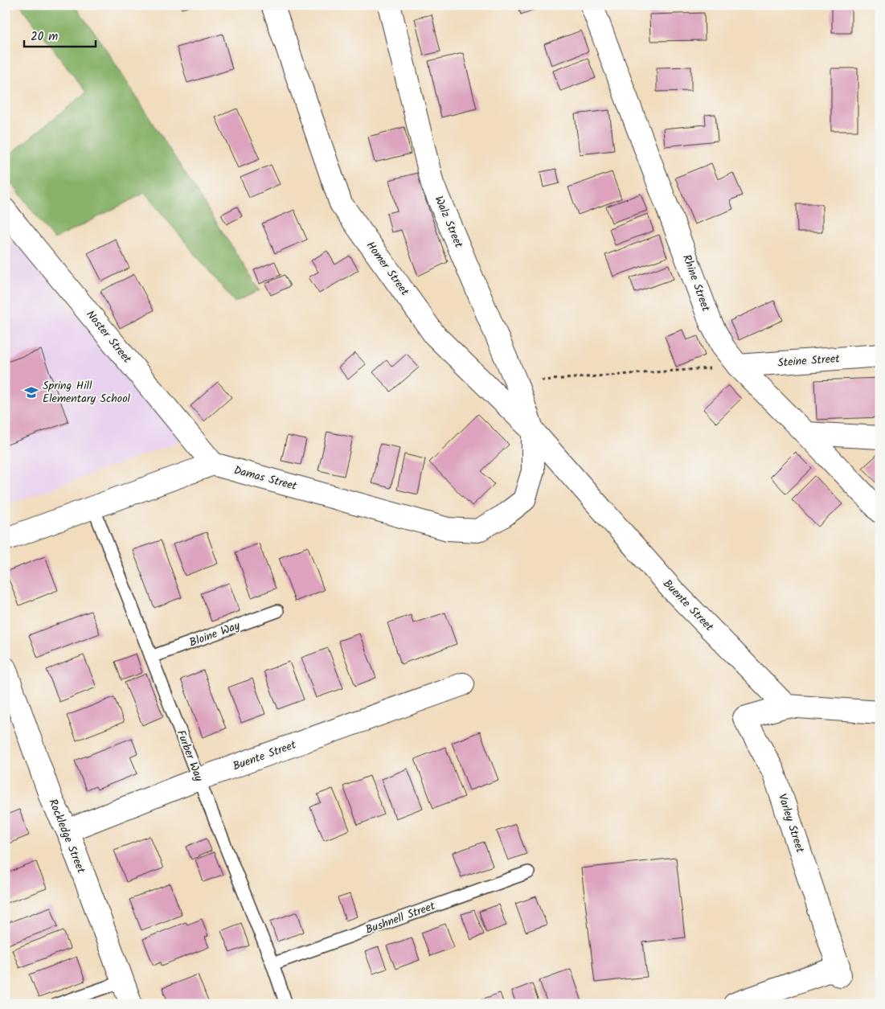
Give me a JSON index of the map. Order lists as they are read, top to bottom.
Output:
{
  "streets": {
    "street": [
      "Walz Street",
      "Homer Street",
      "Rhine Street",
      "Noster Street",
      "Steine Street",
      "Damas Street",
      "Buente Street",
      "Varley Street",
      "Rockledge Street"
    ],
    "lane": ["Bloine Way", "Furber Way", "Bushnell Street"]
  },
  "crossings": [
    ["Walz Street", "Homer Street"],
    ["Walz Street", "Damas Street"],
    ["Walz Street", "Buente Street"],
    ["Homer Street", "Damas Street"],
    ["Homer Street", "Buente Street"],
    ["Rhine Street", "Steine Street"],
    ["Noster Street", "Damas Street"],
    ["Damas Street", "Buente Street"],
    ["Buente Street", "Furber Way"],
    ["Buente Street", "Varley Street"],
    ["Buente Street", "Rockledge Street"],
    ["Bloine Way", "Furber Way"],
    ["Furber Way", "Bushnell Street"]
  ],
  "places": {
    "school or university": ["Spring Hill Elementary School"]
  },
  "scale_bar": "20 m"
}
